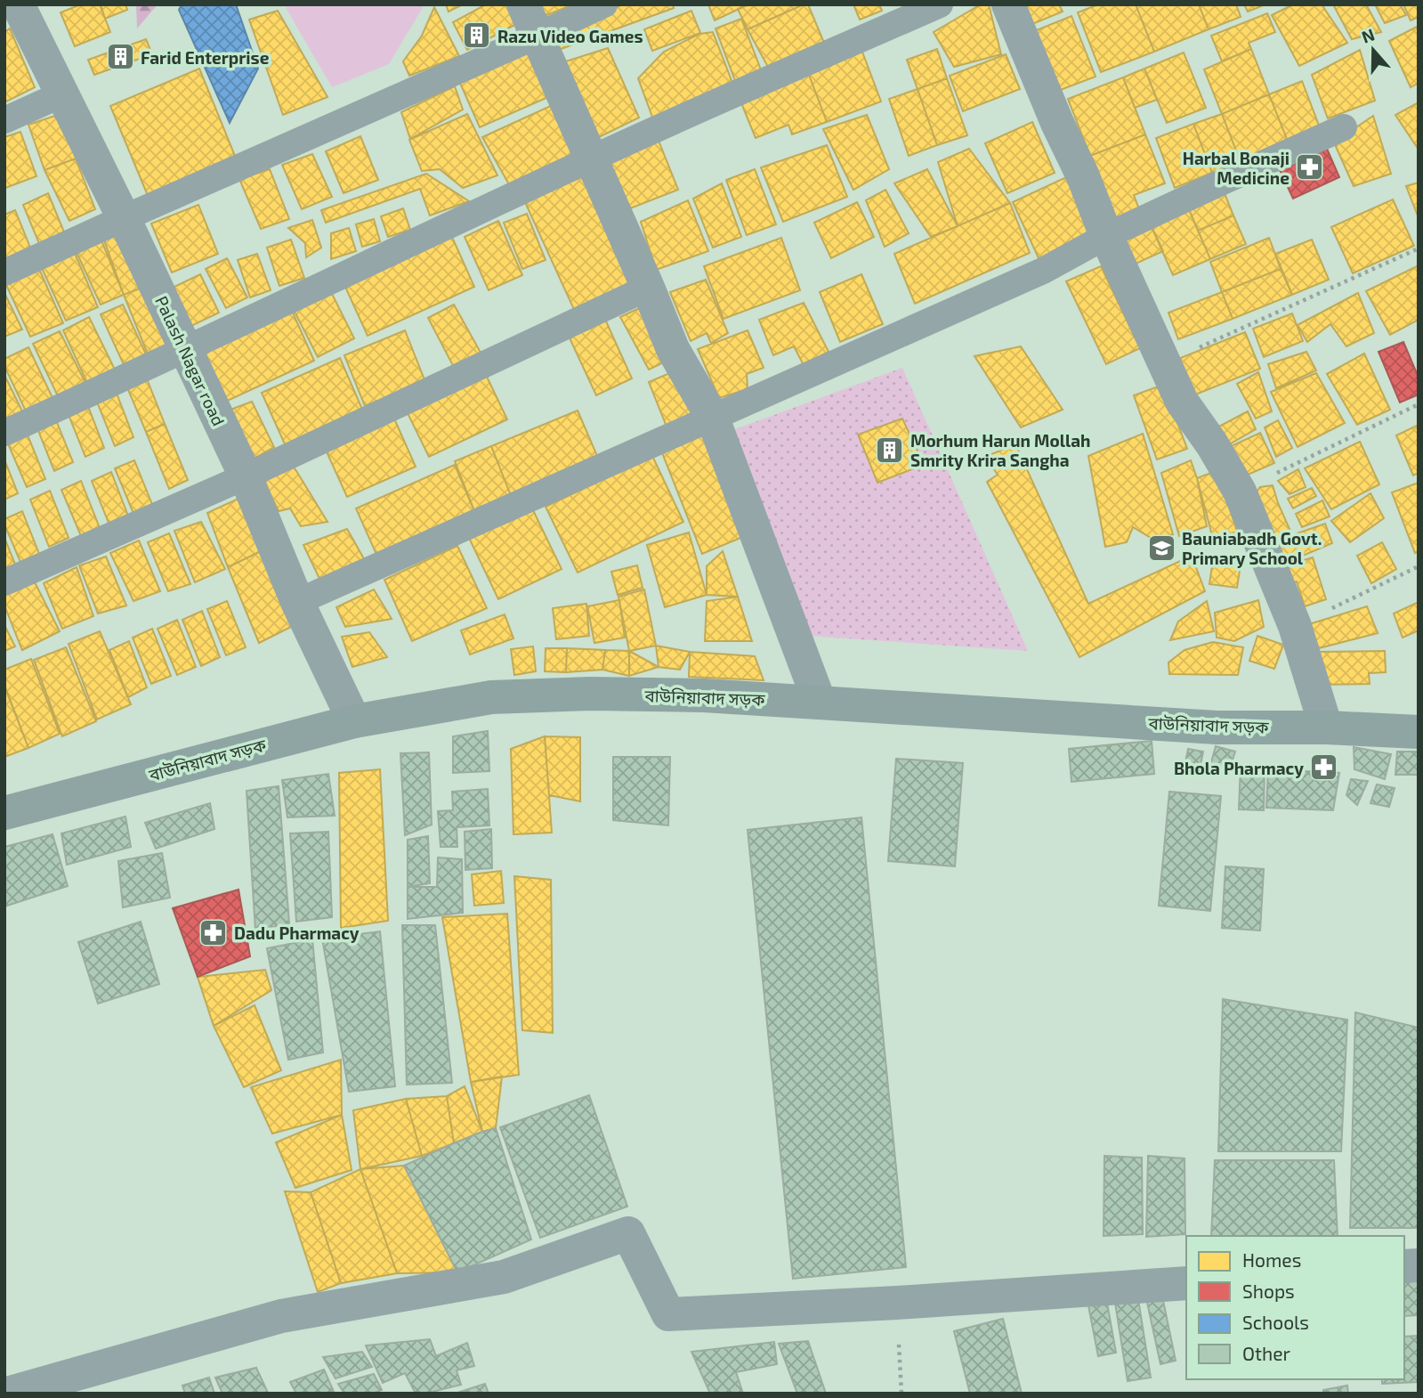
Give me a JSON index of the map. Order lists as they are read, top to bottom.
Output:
{
  "streets": {
    "street": ["Palash Nagar road", "বাউনিয়াবাদ সড়ক"]
  },
  "crossings": [
    ["Palash Nagar road", "বাউনিয়াবাদ সড়ক"]
  ],
  "places": {
    "building": ["Razu Video Games", "Farid Enterprise", "Morhum Harun Mollah Smrity Krira Sangha"],
    "pharmacy": ["Harbal Bonaji Medicine", "Bhola Pharmacy", "Dadu Pharmacy"],
    "school or university": ["Bauniabadh Govt. Primary School"]
  },
  "legend": [
    "Homes",
    "Shops",
    "Schools",
    "Other"
  ],
  "north": "top"
}
